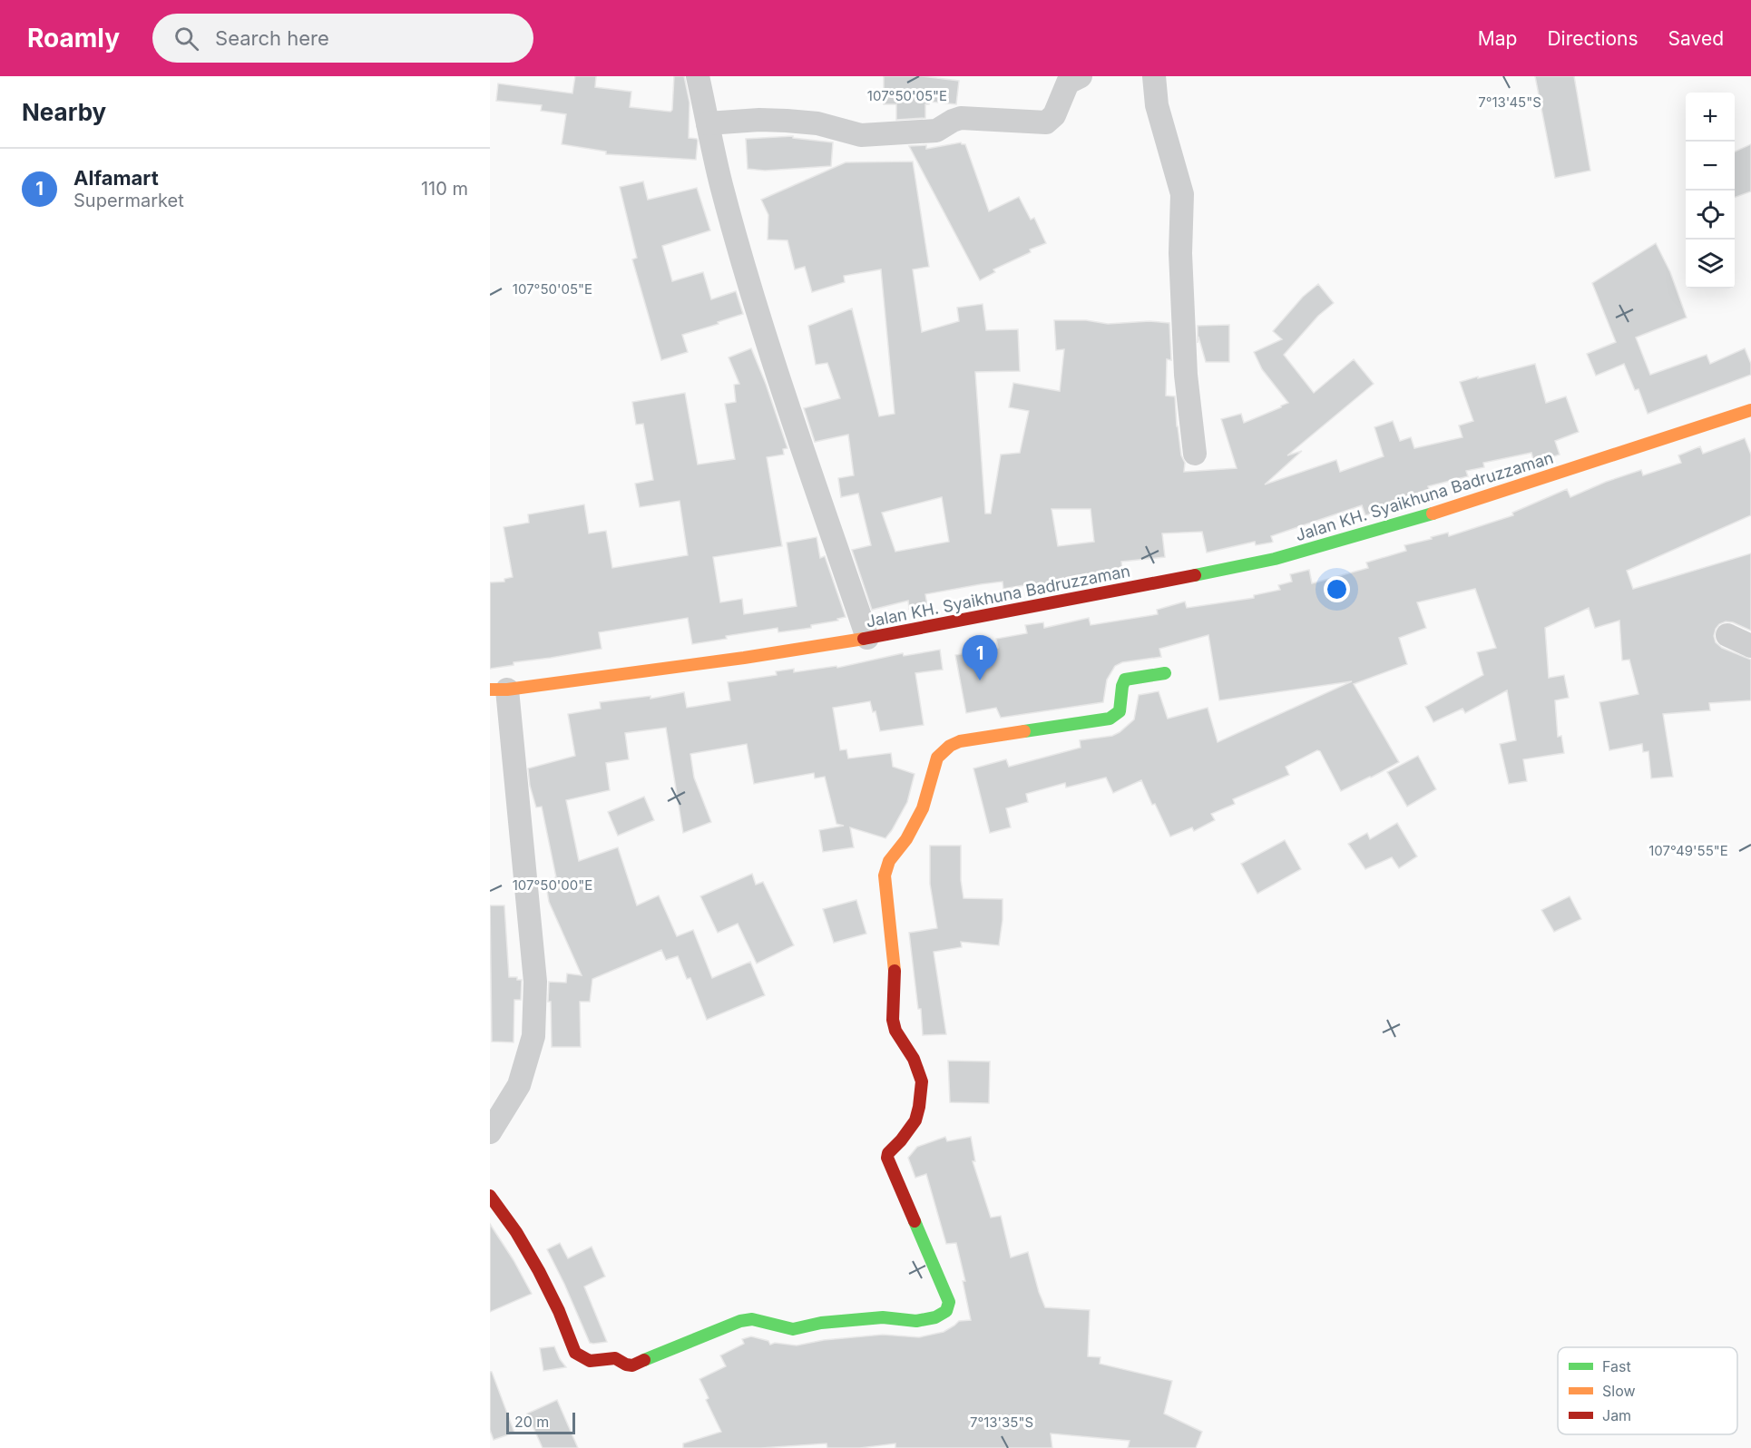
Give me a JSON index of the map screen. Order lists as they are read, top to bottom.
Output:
{
  "streets": {
    "street": ["Jalan KH. Syaikhuna Badruzzaman"]
  },
  "legend": ["Fast", "Slow", "Jam"],
  "scale_bar": "20 m",
  "page": {
    "header": "Roamly",
    "search": "Search here",
    "nav": ["Map", "Directions", "Saved"],
    "heading": "Nearby",
    "map_buttons": ["+", "−"],
    "list": [
      {
        "mark": "1",
        "name": "Alfamart",
        "note": "Supermarket",
        "value": "110 m"
      }
    ],
    "pins": "1",
    "scale": "20 m"
  },
  "coordinates": [
    "107°50'05\"E",
    "7°13'45\"S",
    "107°49'55\"E",
    "107°50'00\"E",
    "7°13'35\"S"
  ]
}
